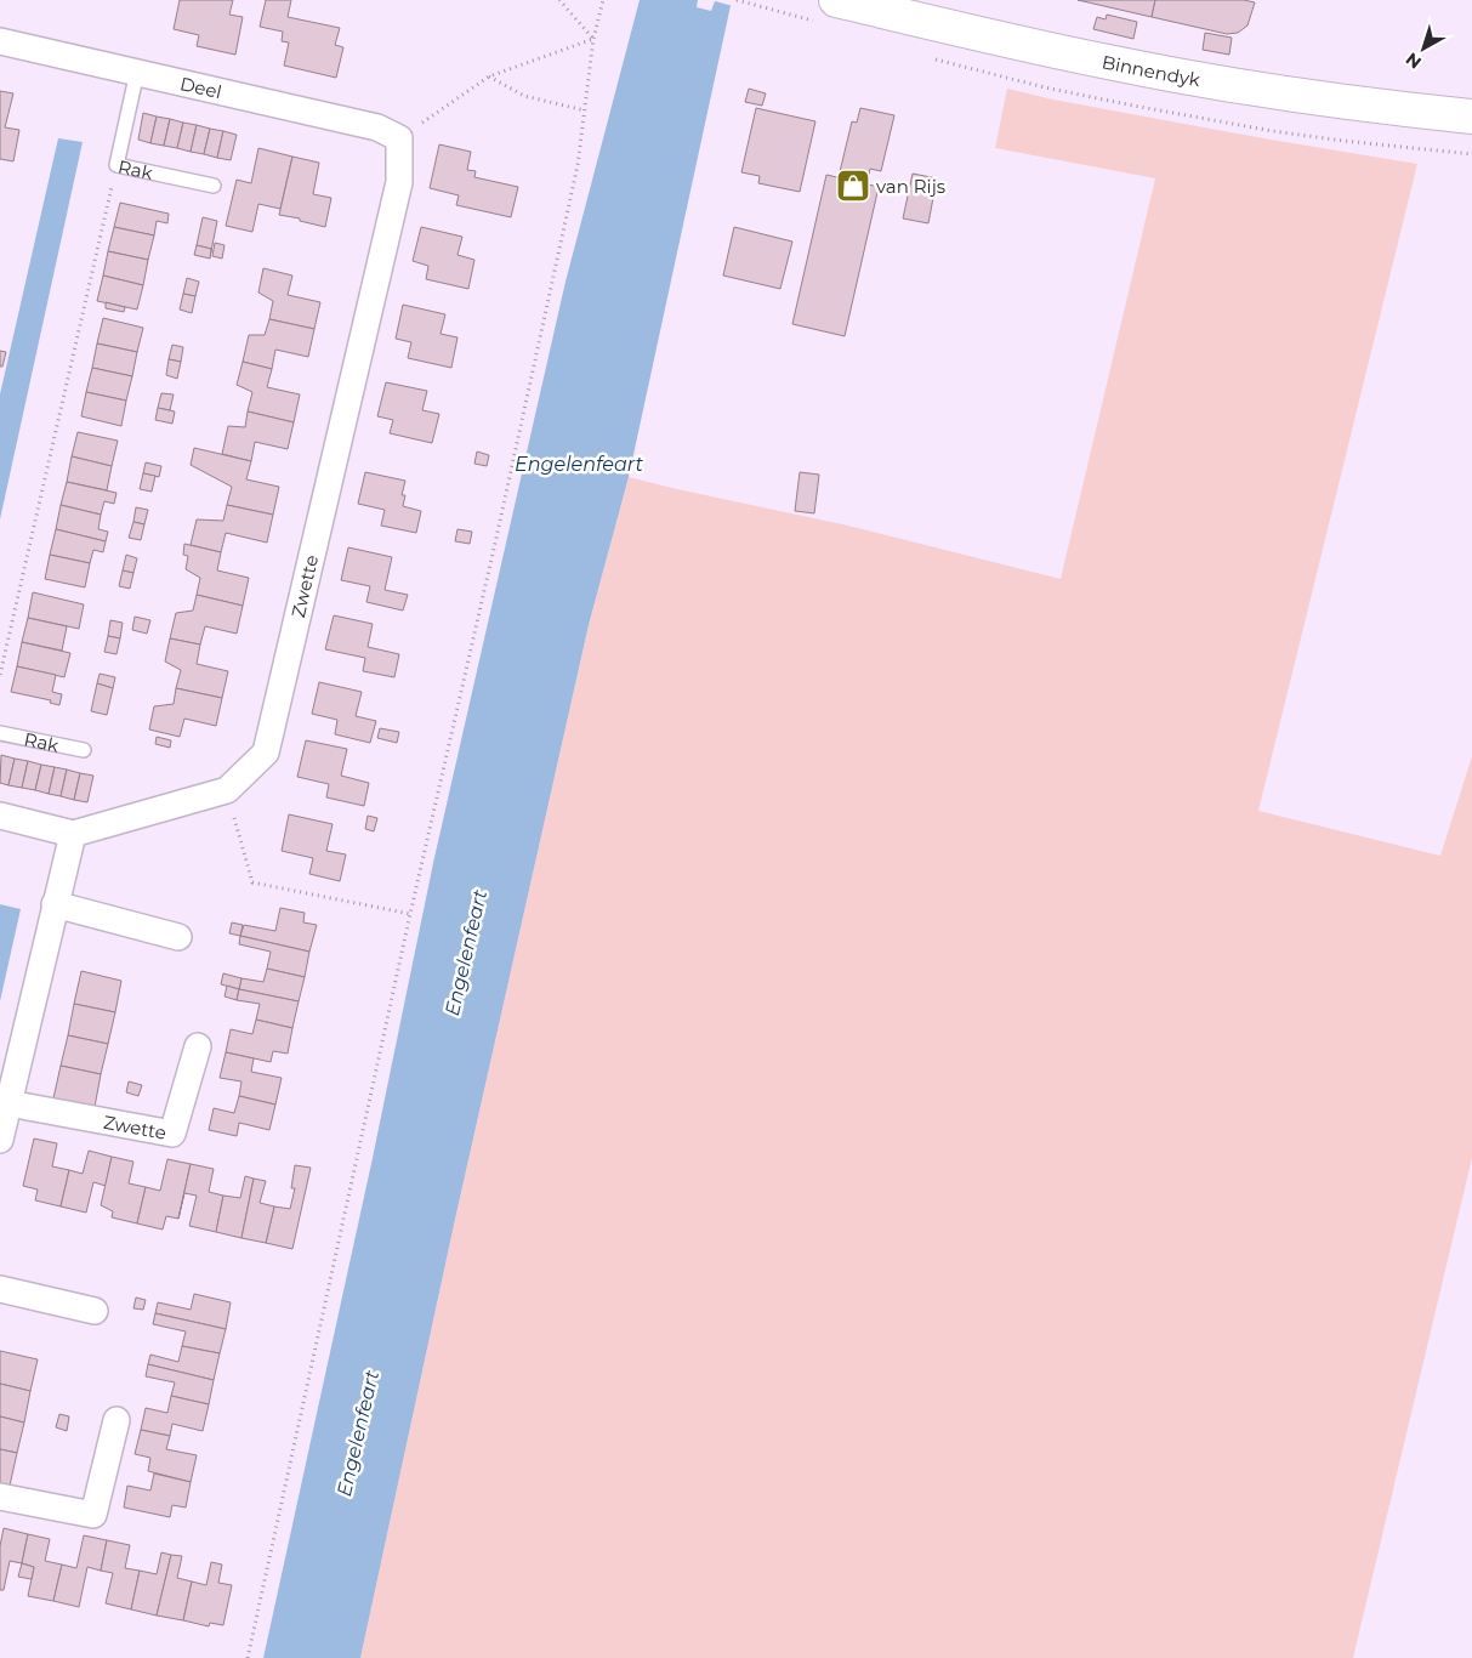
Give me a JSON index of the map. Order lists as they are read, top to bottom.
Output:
{
  "streets": {
    "main road": ["Binnendyk"],
    "street": ["Deel", "Zwette"],
    "lane": ["Rak"]
  },
  "crossings": [
    ["Deel", "Rak"],
    ["Deel", "Zwette"]
  ],
  "water": ["Engelenfeart"],
  "places": {
    "shop": ["van Rijs"]
  },
  "north": "bottom left"
}
